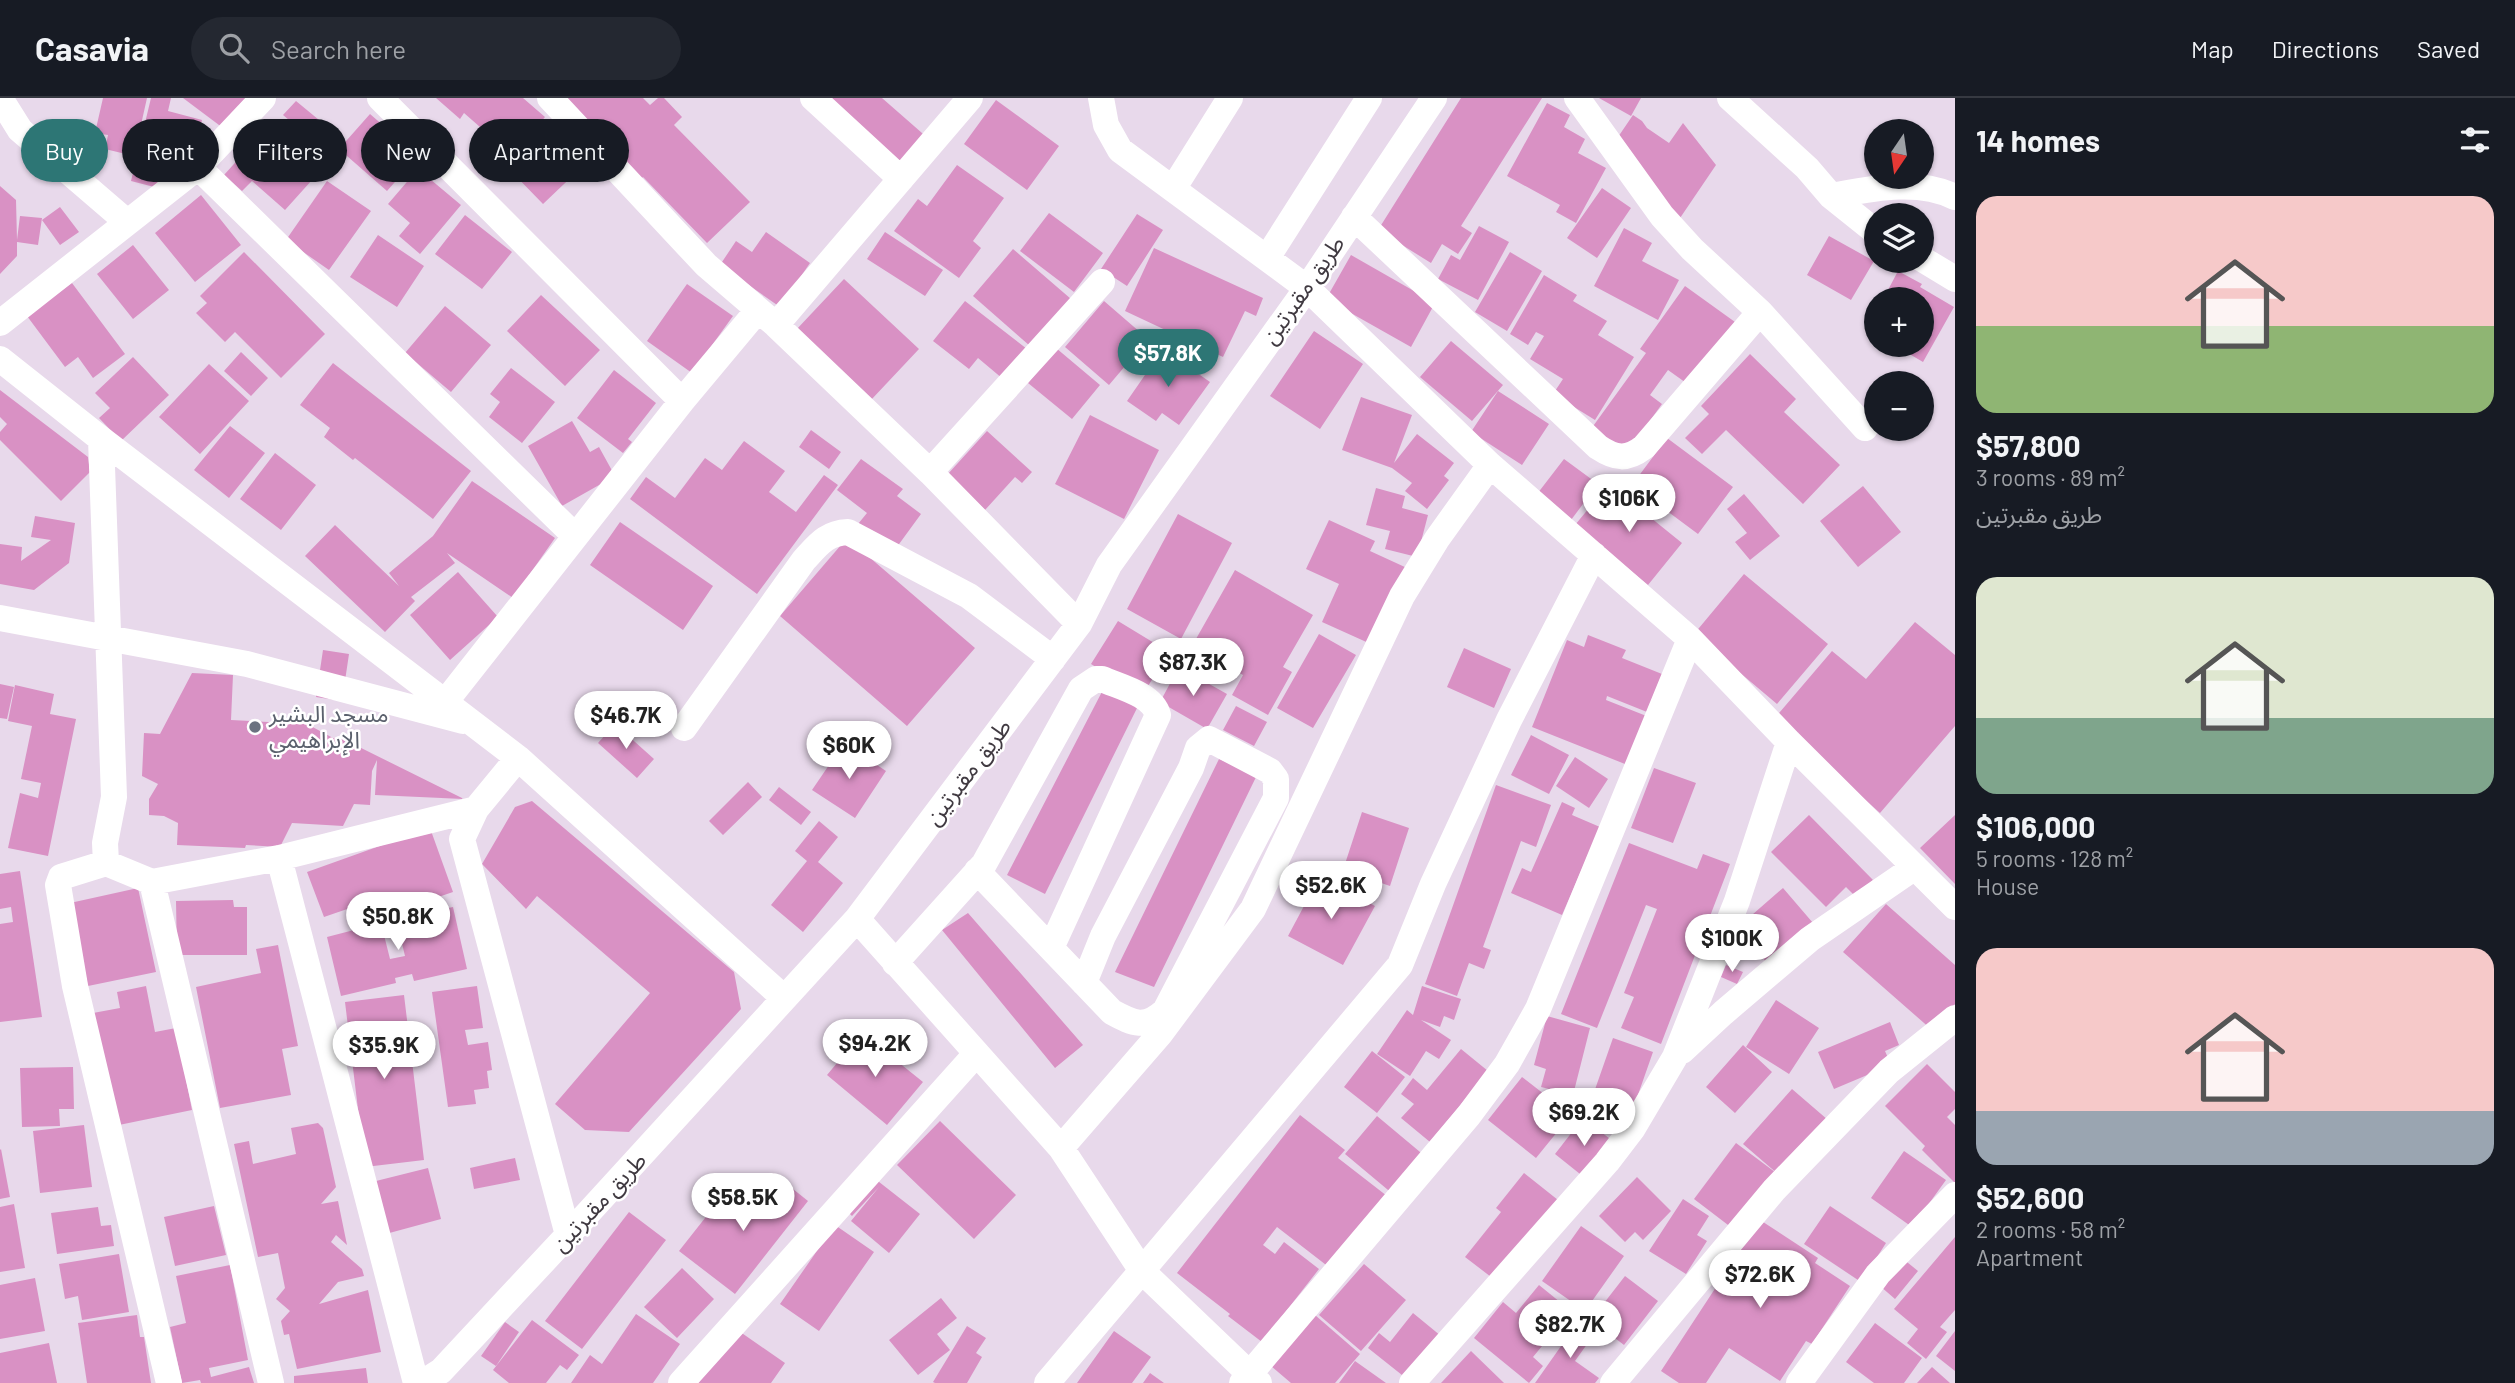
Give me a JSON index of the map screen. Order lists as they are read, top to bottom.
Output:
{
  "streets": {
    "street": ["طريق مقبرتين"]
  },
  "places": ["مسجد البشير الإبراهيمي"],
  "north": "bottom",
  "page": {
    "header": "Casavia",
    "search": "Search here",
    "nav": ["Map", "Directions", "Saved"],
    "heading": "14 homes",
    "map_buttons": ["+", "−"],
    "chip": [
      "Buy",
      "Rent",
      "Filters",
      "New",
      "Apartment"
    ],
    "list": [
      {
        "name": "$57,800",
        "note": "3 rooms · 89 m² · طريق مقبرتين"
      },
      {
        "name": "$106,000",
        "note": "5 rooms · 128 m² · House"
      },
      {
        "name": "$52,600",
        "note": "2 rooms · 58 m² · Apartment"
      }
    ],
    "price": [
      "$57.8K",
      "$106K",
      "$87.3K",
      "$46.7K",
      "$60K",
      "$52.6K",
      "$50.8K",
      "$100K",
      "$94.2K",
      "$35.9K",
      "$69.2K",
      "$58.5K",
      "$72.6K",
      "$82.7K"
    ]
  }
}
